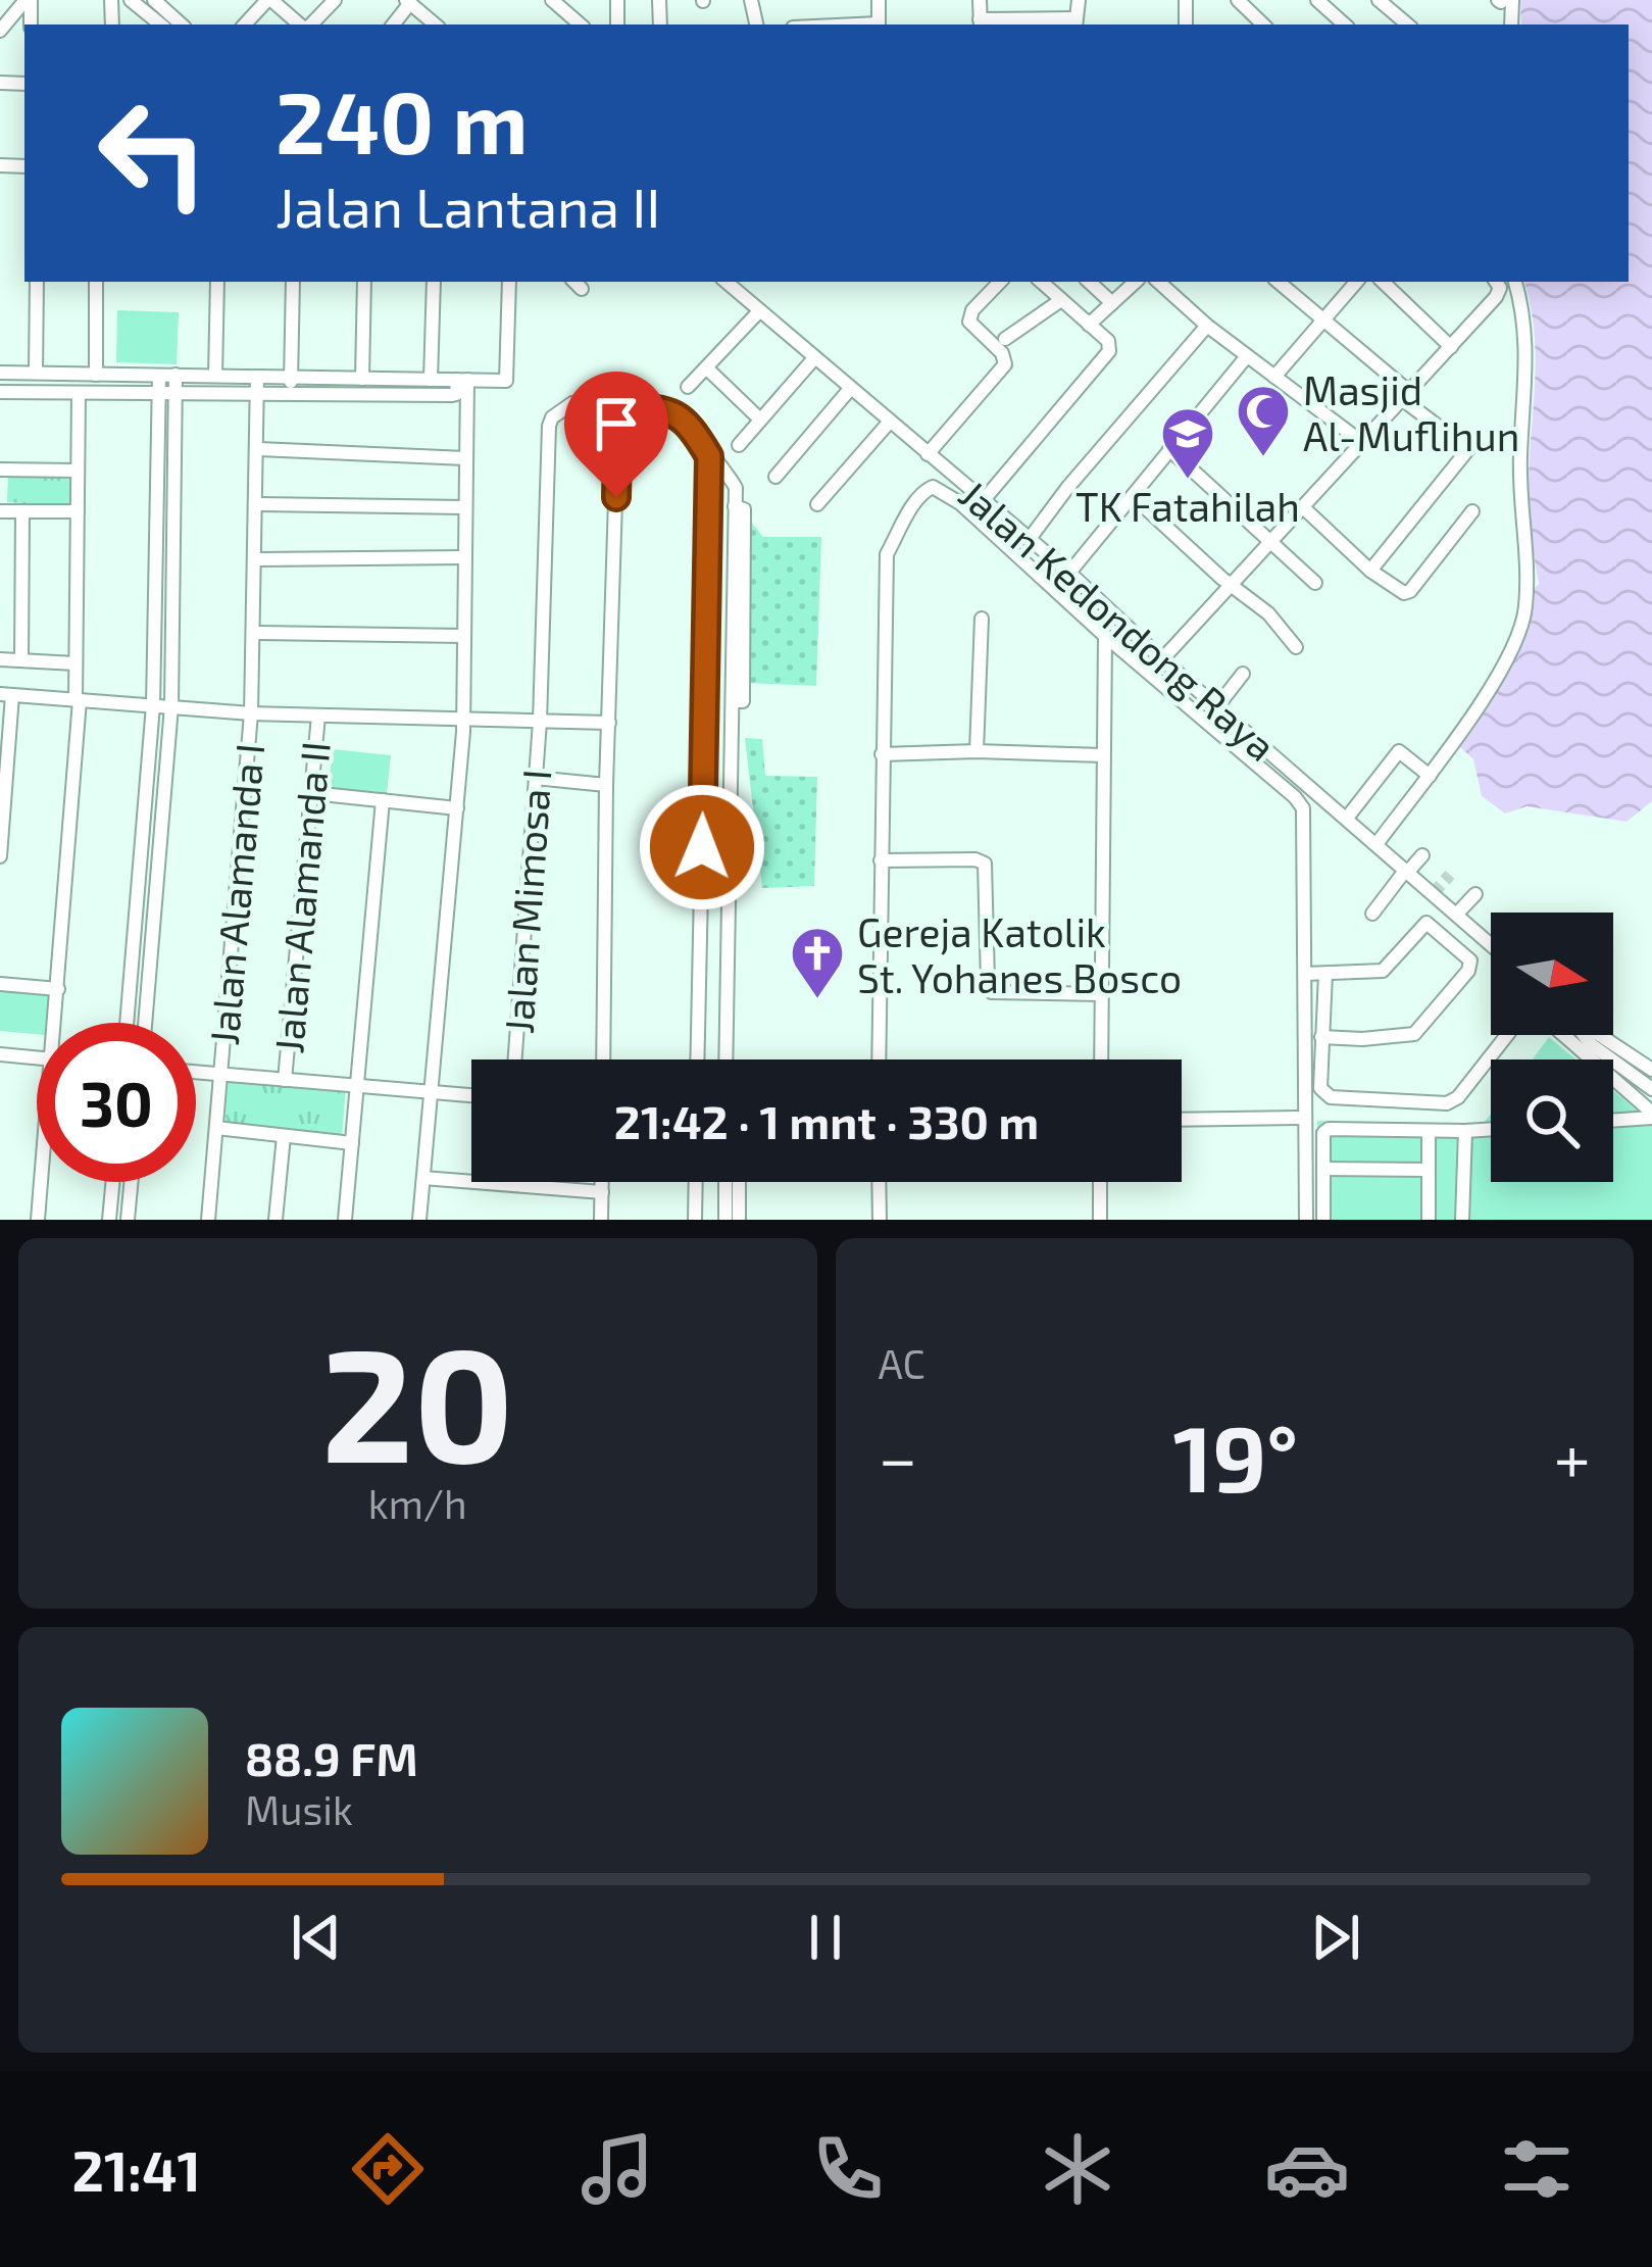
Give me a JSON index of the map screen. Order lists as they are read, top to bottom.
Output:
{
  "streets": {
    "street": [
      "Jalan Kedondong Raya",
      "Jalan Alamanda I",
      "Jalan Alamanda II",
      "Jalan Mimosa I"
    ]
  },
  "places": {
    "mosque": ["Masjid Al-Muflihun"],
    "school or university": ["TK Fatahilah"],
    "church": ["Gereja Katolik St. Yohanes Bosco"]
  },
  "north": "right",
  "page": {
    "turn": ["240 m", "Jalan Lantana II"],
    "limit": "30",
    "trip": "21:42 · 1 mnt · 330 m",
    "tile": [
      ["20", "km/h"],
      "AC"
    ],
    "heat": ["−", "19°", "+"],
    "song": ["88.9 FM", "Musik"],
    "tabs": "21:41"
  }
}
